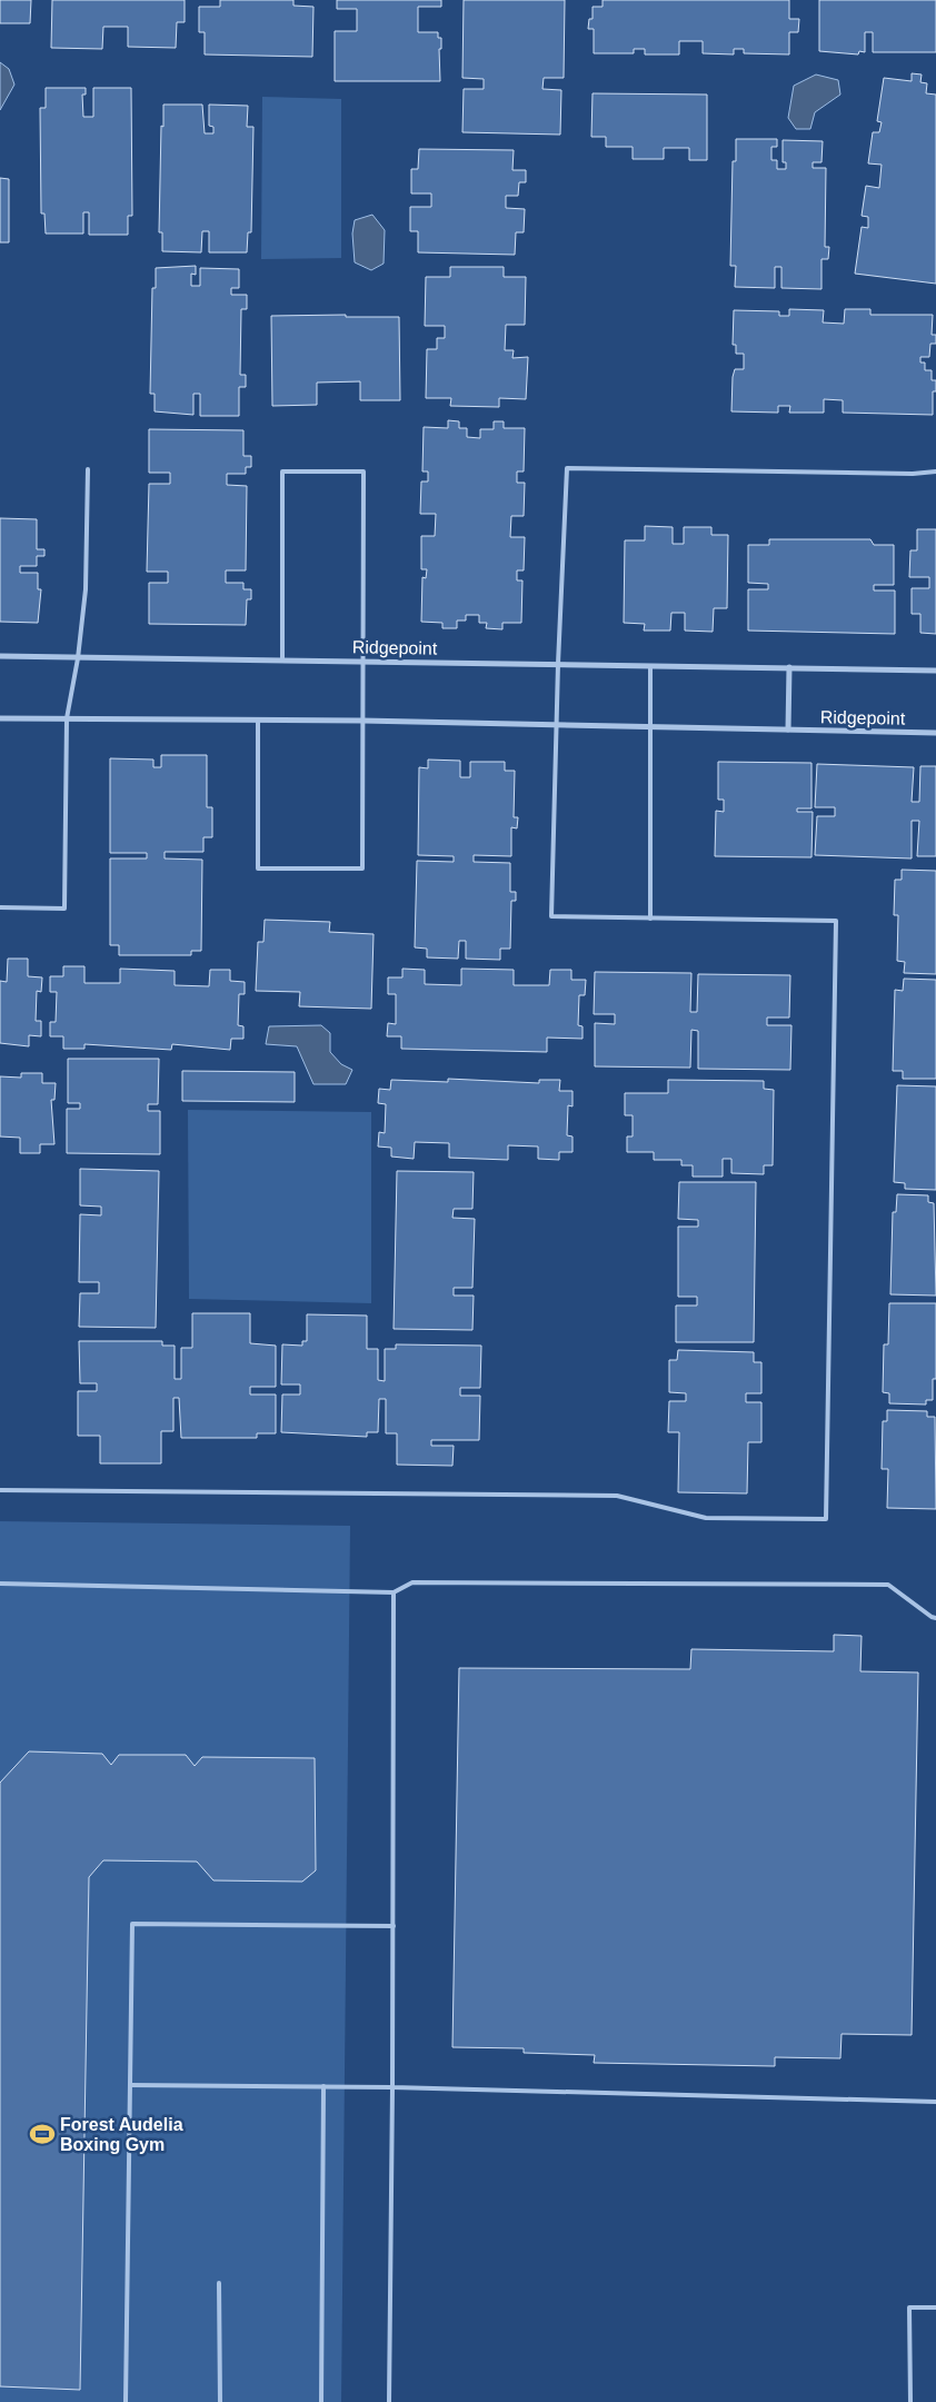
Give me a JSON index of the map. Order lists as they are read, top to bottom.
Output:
{
  "streets": {
    "street": ["Ridgepoint"]
  },
  "places": {
    "sports": ["Forest Audelia Boxing Gym"]
  }
}
